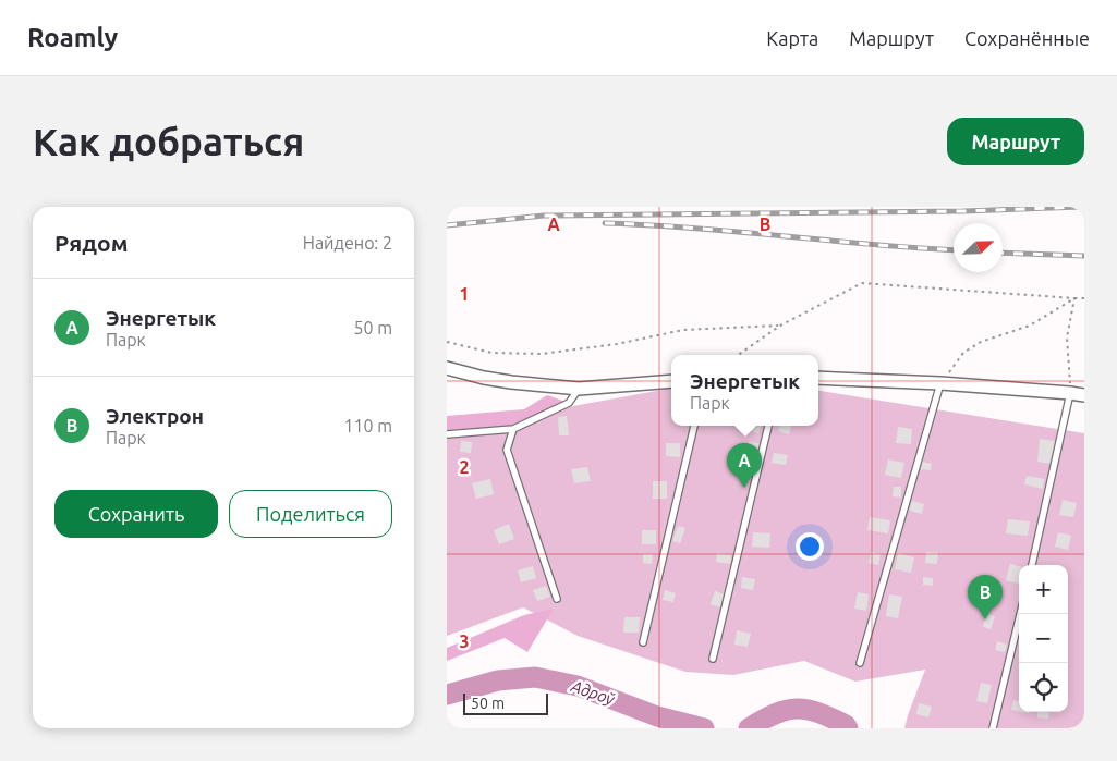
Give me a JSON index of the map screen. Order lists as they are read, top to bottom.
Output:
{
  "water": ["Адроў"],
  "scale_bar": "50 m",
  "north": "top right",
  "page": {
    "header": "Roamly",
    "nav": ["Карта", "Маршрут", "Сохранённые"],
    "buttons": [
      "Маршрут",
      ["Сохранить", "Поделиться"]
    ],
    "title": "Как добраться",
    "heading": ["Рядом", "Найдено: 2"],
    "list": [
      {
        "mark": "A",
        "name": "Энергетык",
        "note": "Парк",
        "value": "50 m"
      },
      {
        "mark": "B",
        "name": "Электрон",
        "note": "Парк",
        "value": "110 m"
      }
    ],
    "popup": ["Энергетык", "Парк"],
    "pins": ["A", "B"],
    "map_buttons": ["+", "−"],
    "scale": "50 m"
  },
  "grid": {
    "columns": ["A", "B"],
    "rows": ["1", "2", "3"]
  }
}
